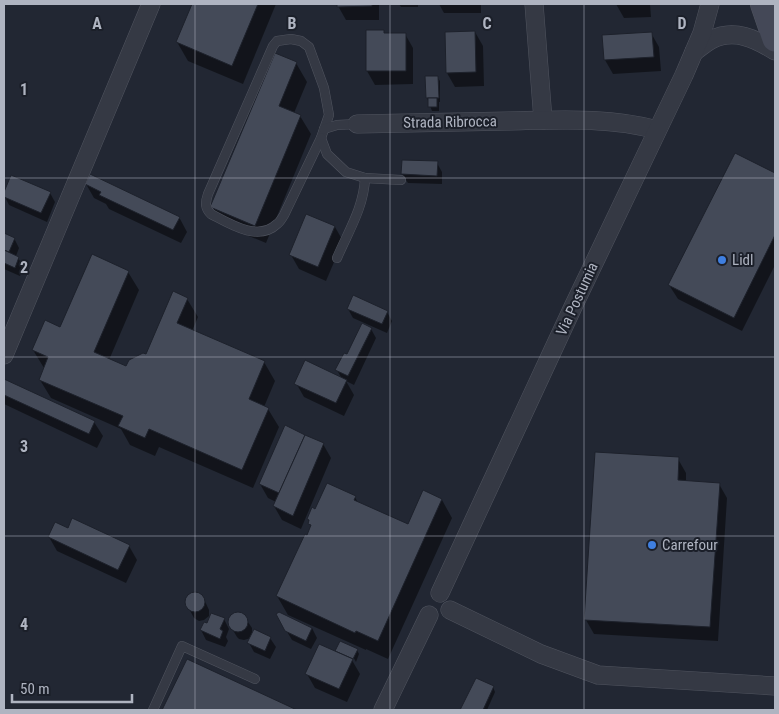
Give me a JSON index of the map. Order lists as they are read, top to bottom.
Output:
{
  "streets": {
    "street": ["Strada Ribrocca", "Via Postumia"]
  },
  "crossings": [
    ["Strada Ribrocca", "Via Postumia"]
  ],
  "places": ["Lidl", "Carrefour"],
  "scale_bar": "50 m",
  "grid": {
    "columns": [
      "A",
      "B",
      "C",
      "D"
    ],
    "rows": [
      "1",
      "2",
      "3",
      "4"
    ]
  }
}
